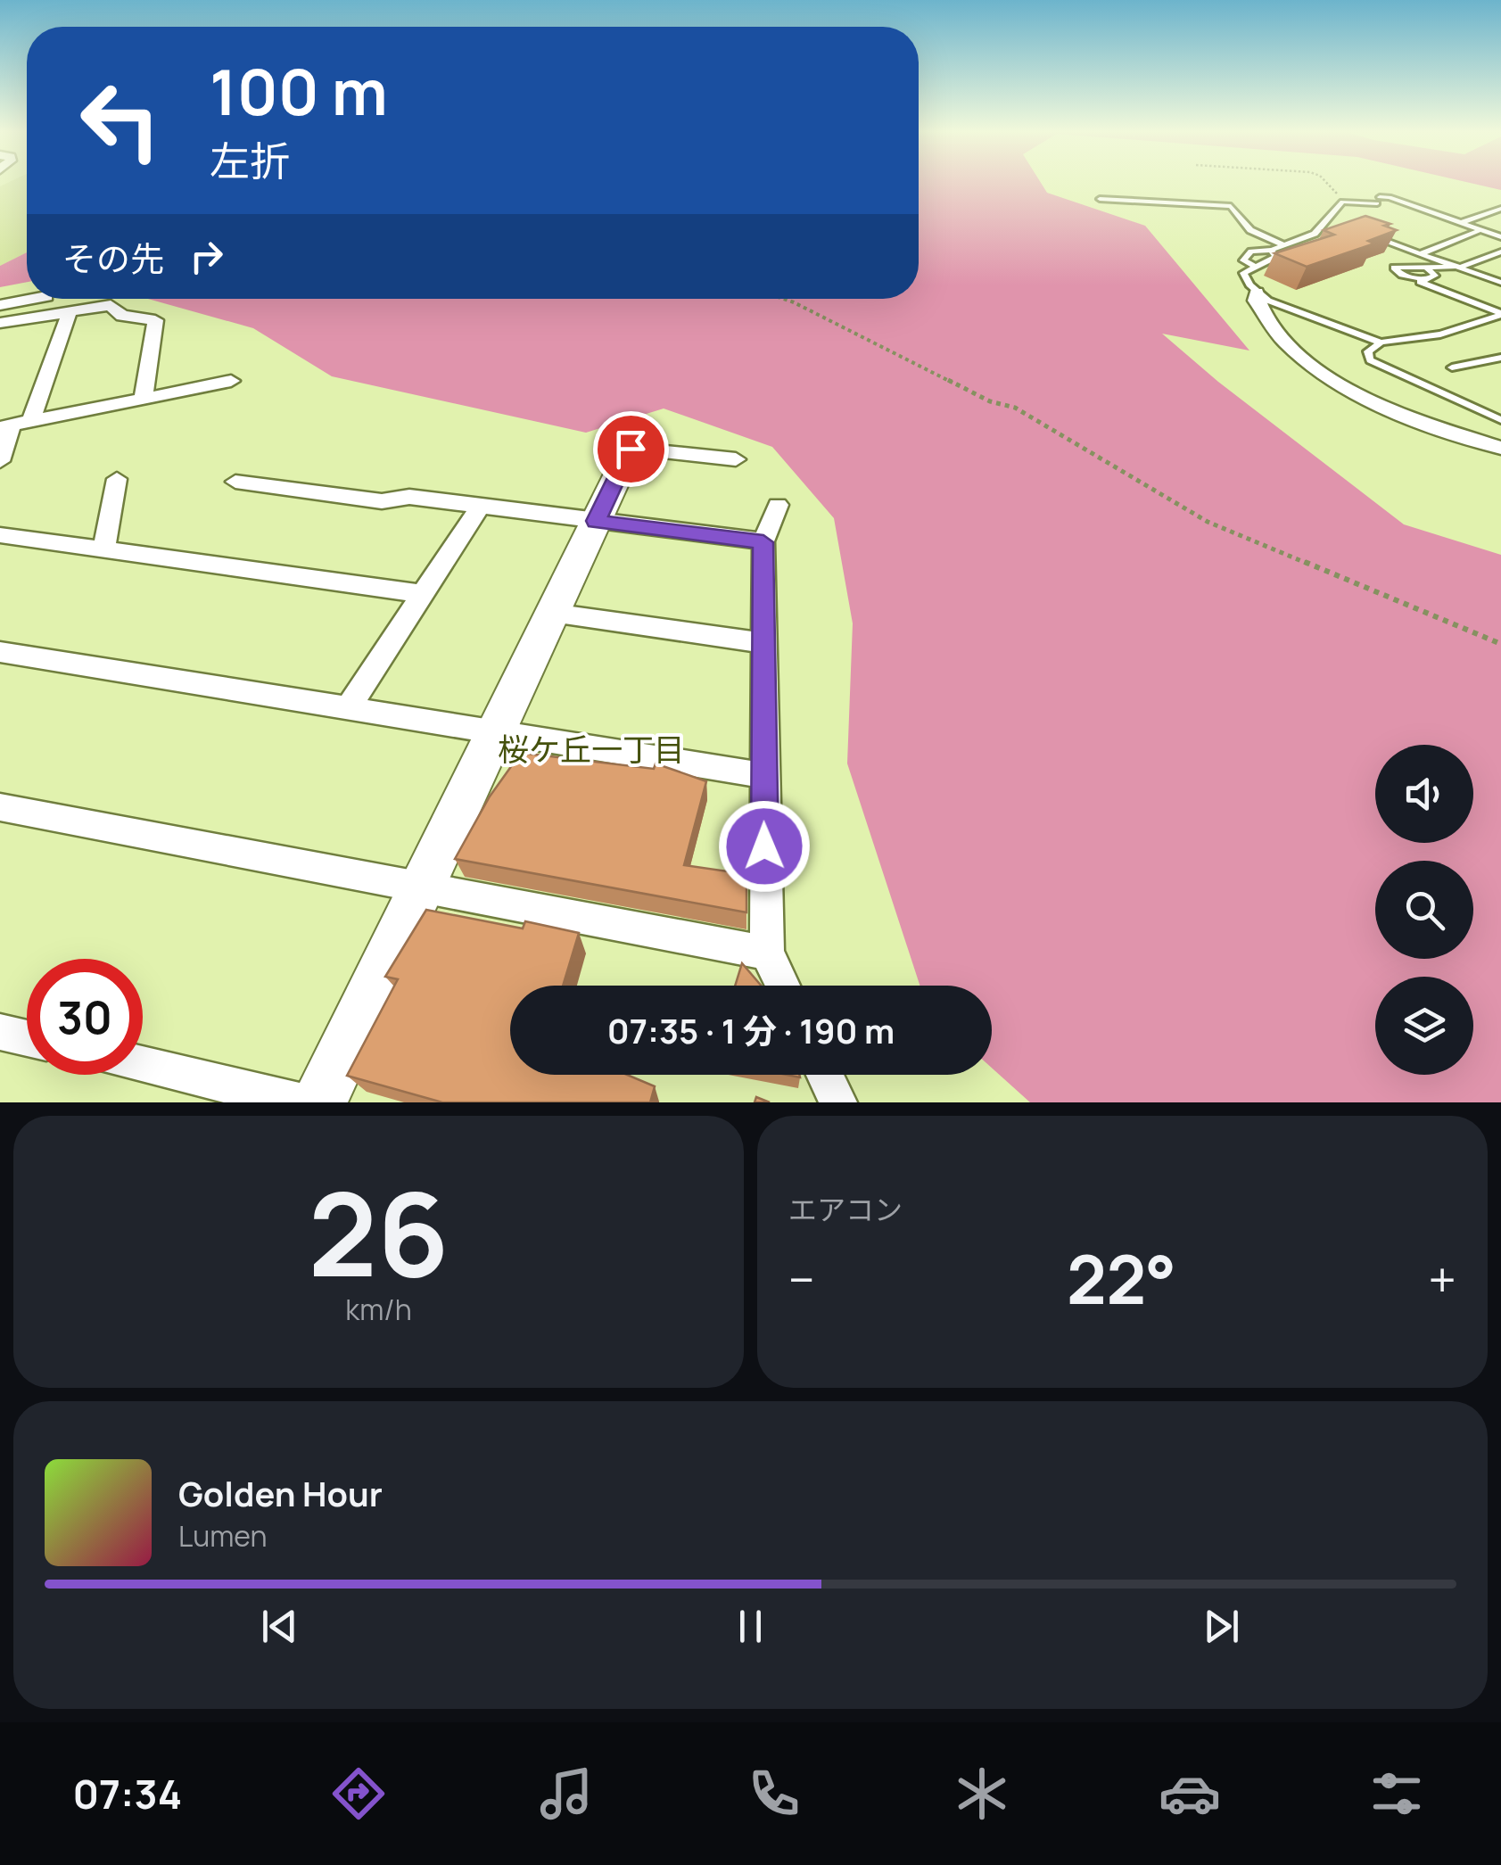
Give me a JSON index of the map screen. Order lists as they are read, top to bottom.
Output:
{
  "districts": ["桜ケ丘一丁目"],
  "page": {
    "turn": ["100 m", "左折"],
    "then": "その先",
    "limit": "30",
    "trip": "07:35 · 1 分 · 190 m",
    "tile": [
      ["26", "km/h"],
      "エアコン"
    ],
    "heat": ["−", "22°", "+"],
    "song": ["Golden Hour", "Lumen"],
    "tabs": "07:34"
  }
}
